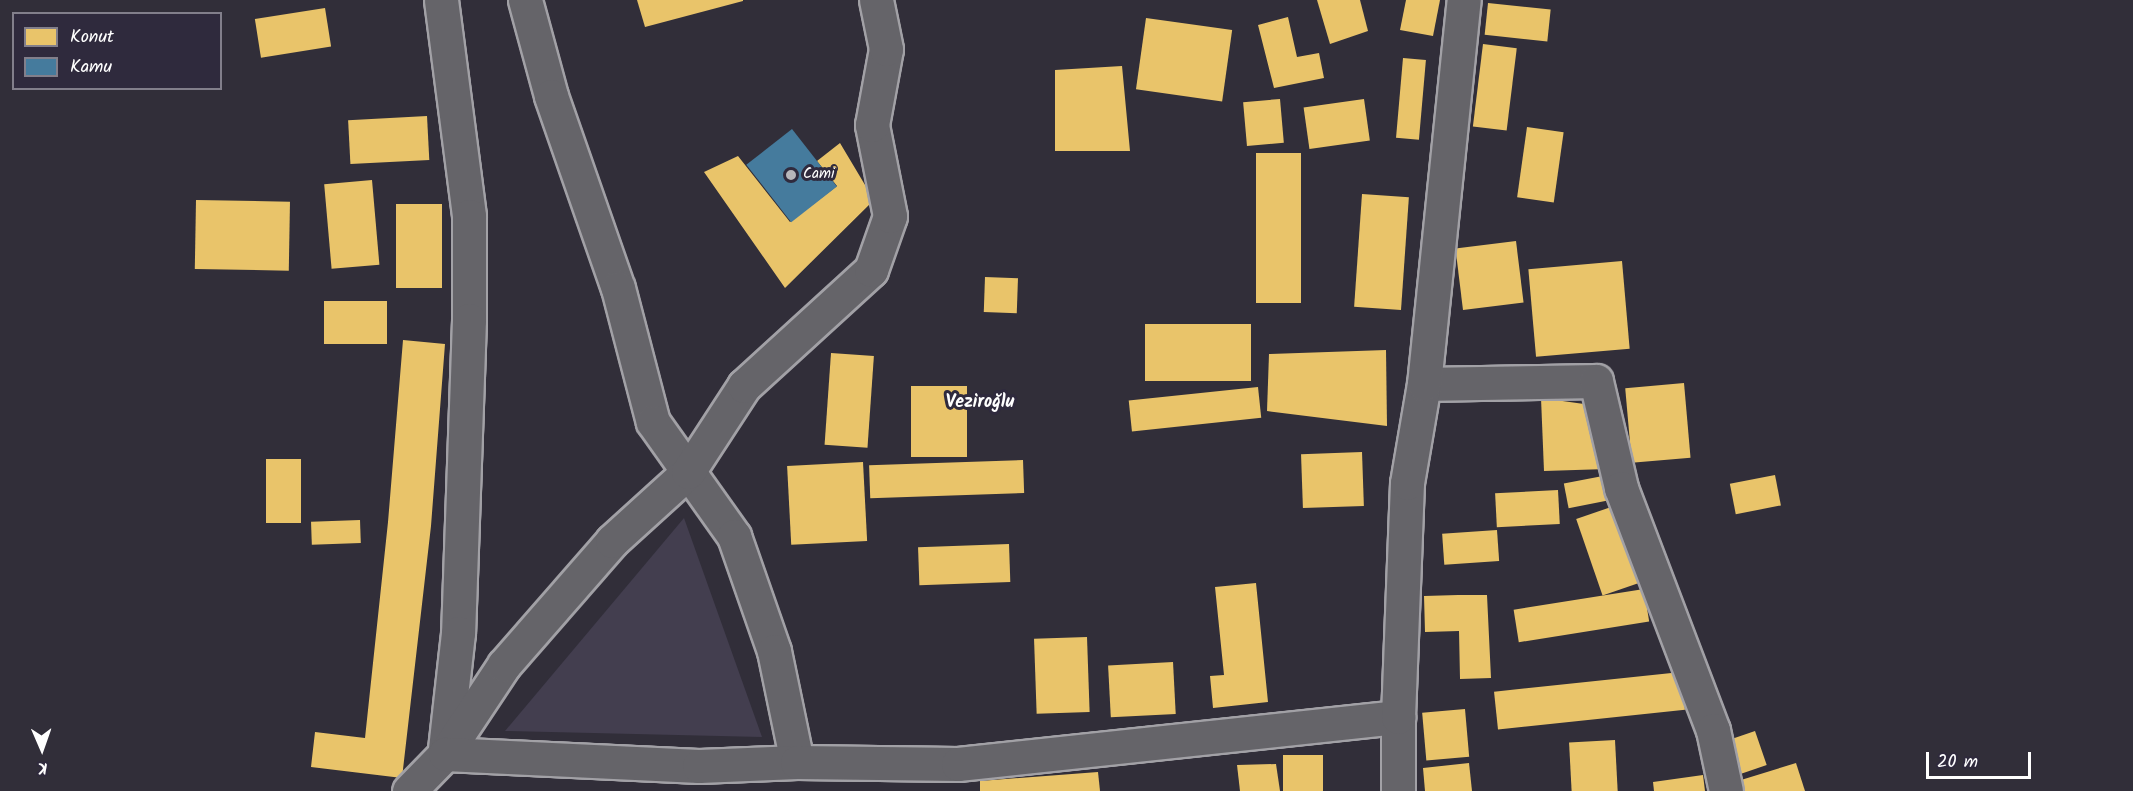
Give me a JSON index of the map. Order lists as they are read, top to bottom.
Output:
{
  "districts": ["Veziroğlu"],
  "places": ["Cami"],
  "legend": ["Konut", "Kamu"],
  "scale_bar": "20 m",
  "north": "bottom"
}
